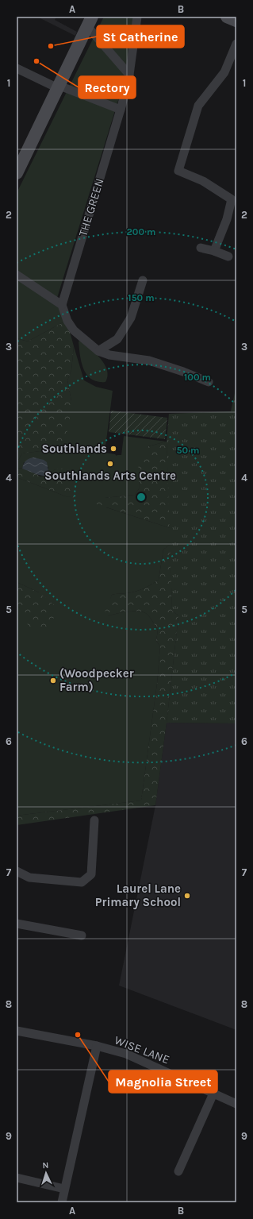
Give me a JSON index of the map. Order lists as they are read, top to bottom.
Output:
{
  "streets": {
    "street": ["THE GREEN", "WISE LANE"]
  },
  "places": [
    "St Catherine",
    "Rectory",
    "Southlands",
    "Southlands Arts Centre",
    "(Woodpecker Farm)",
    "Laurel Lane Primary School",
    "Magnolia Street"
  ],
  "north": "top",
  "grid": {
    "columns": ["A", "B"],
    "rows": [
      "1",
      "2",
      "3",
      "4",
      "5",
      "6",
      "7",
      "8",
      "9"
    ]
  },
  "rings": [
    "200 m",
    "150 m",
    "100 m",
    "50 m"
  ]
}
